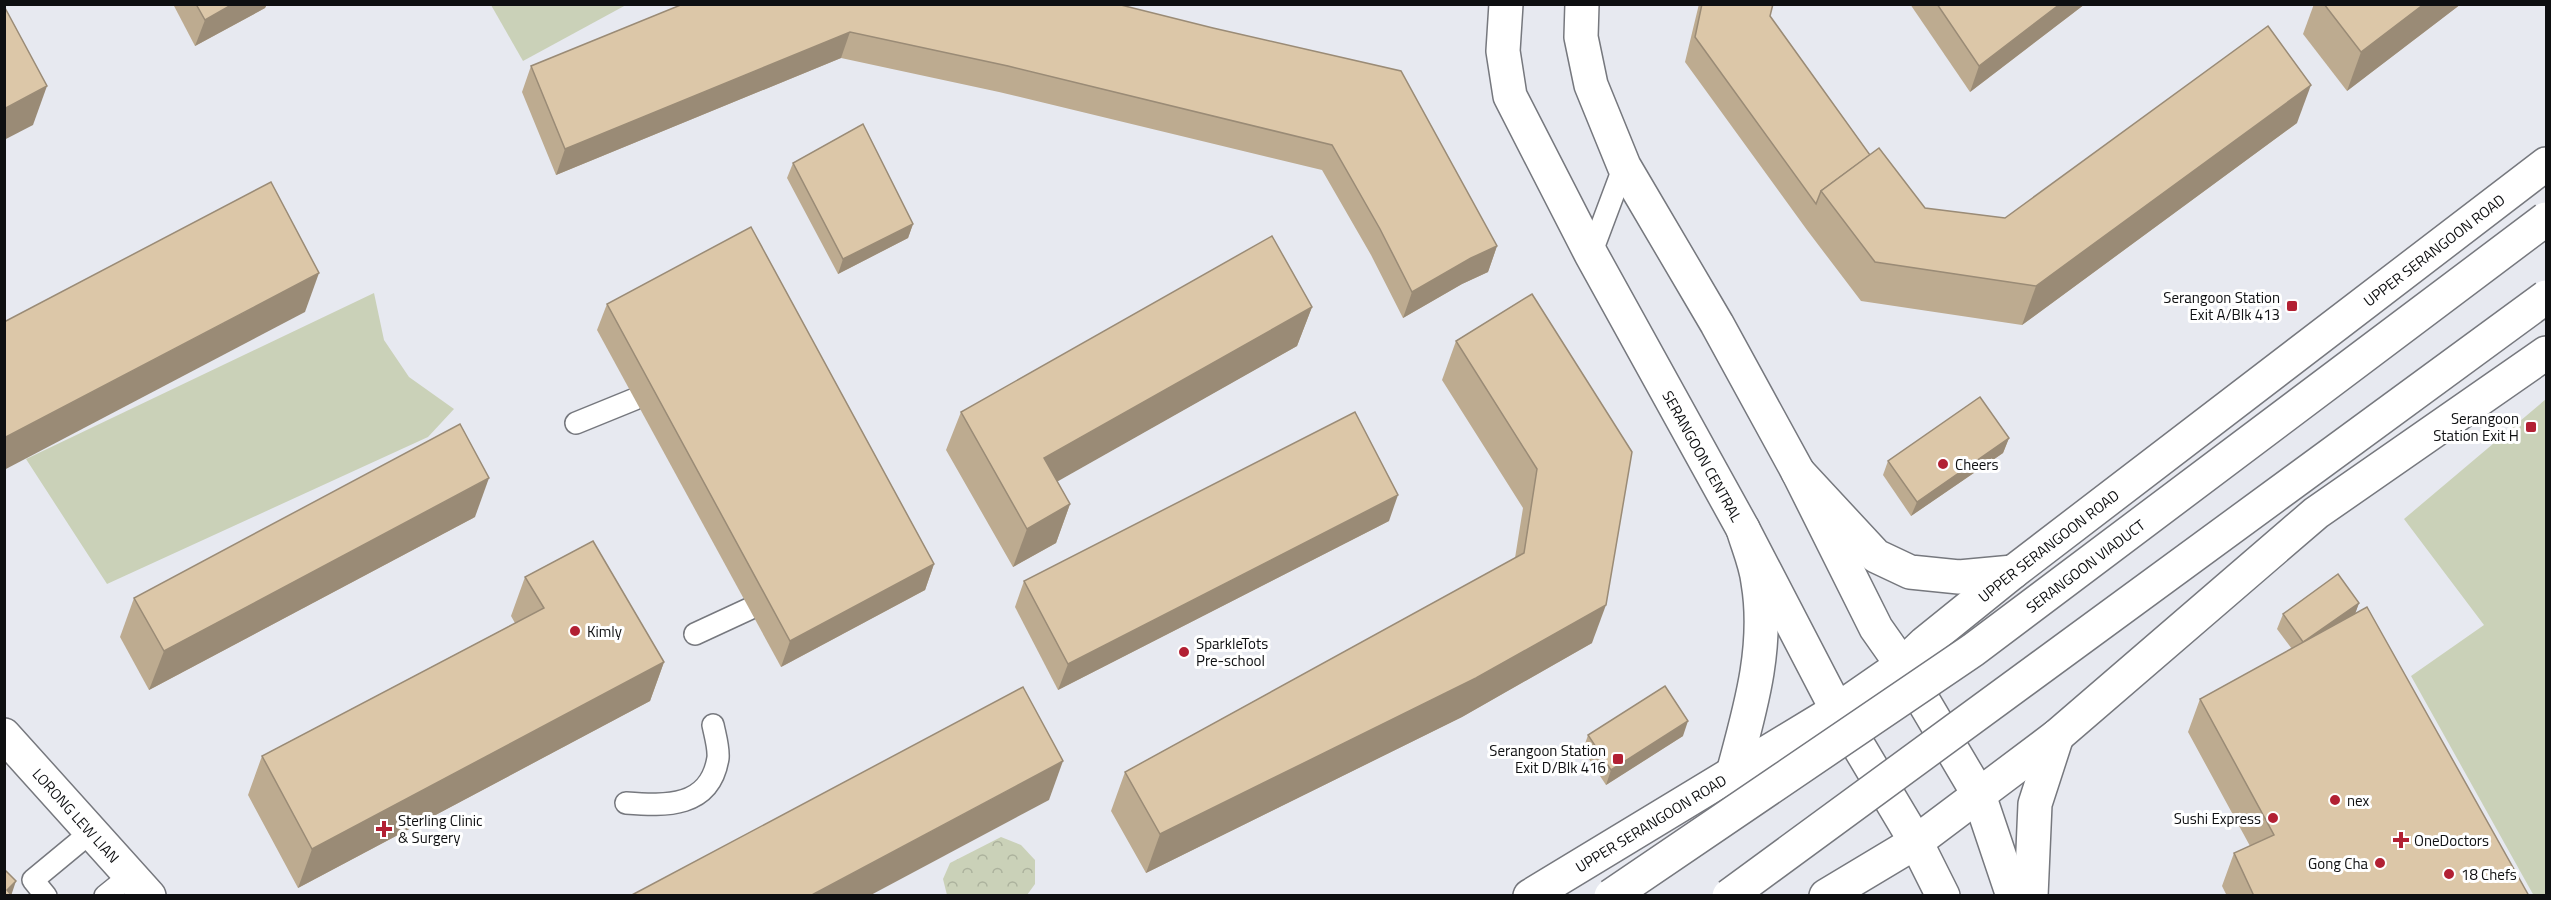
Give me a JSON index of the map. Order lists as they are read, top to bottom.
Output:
{
  "streets": {
    "main road": [
      "UPPER SERANGOON ROAD",
      "SERANGOON CENTRAL",
      "SERANGOON VIADUCT",
      "LORONG LEW LIAN"
    ]
  },
  "crossings": [
    ["UPPER SERANGOON ROAD", "SERANGOON CENTRAL"]
  ],
  "places": {
    "transit": ["Serangoon Station Exit A/Blk 413", "Serangoon Station Exit H", "Serangoon Station Exit D/Blk 416"],
    "other": [
      "Cheers",
      "Kimly",
      "SparkleTots Pre-school",
      "nex",
      "Sushi Express",
      "Gong Cha",
      "18 Chefs"
    ],
    "health": ["Sterling Clinic & Surgery", "OneDoctors"]
  }
}
